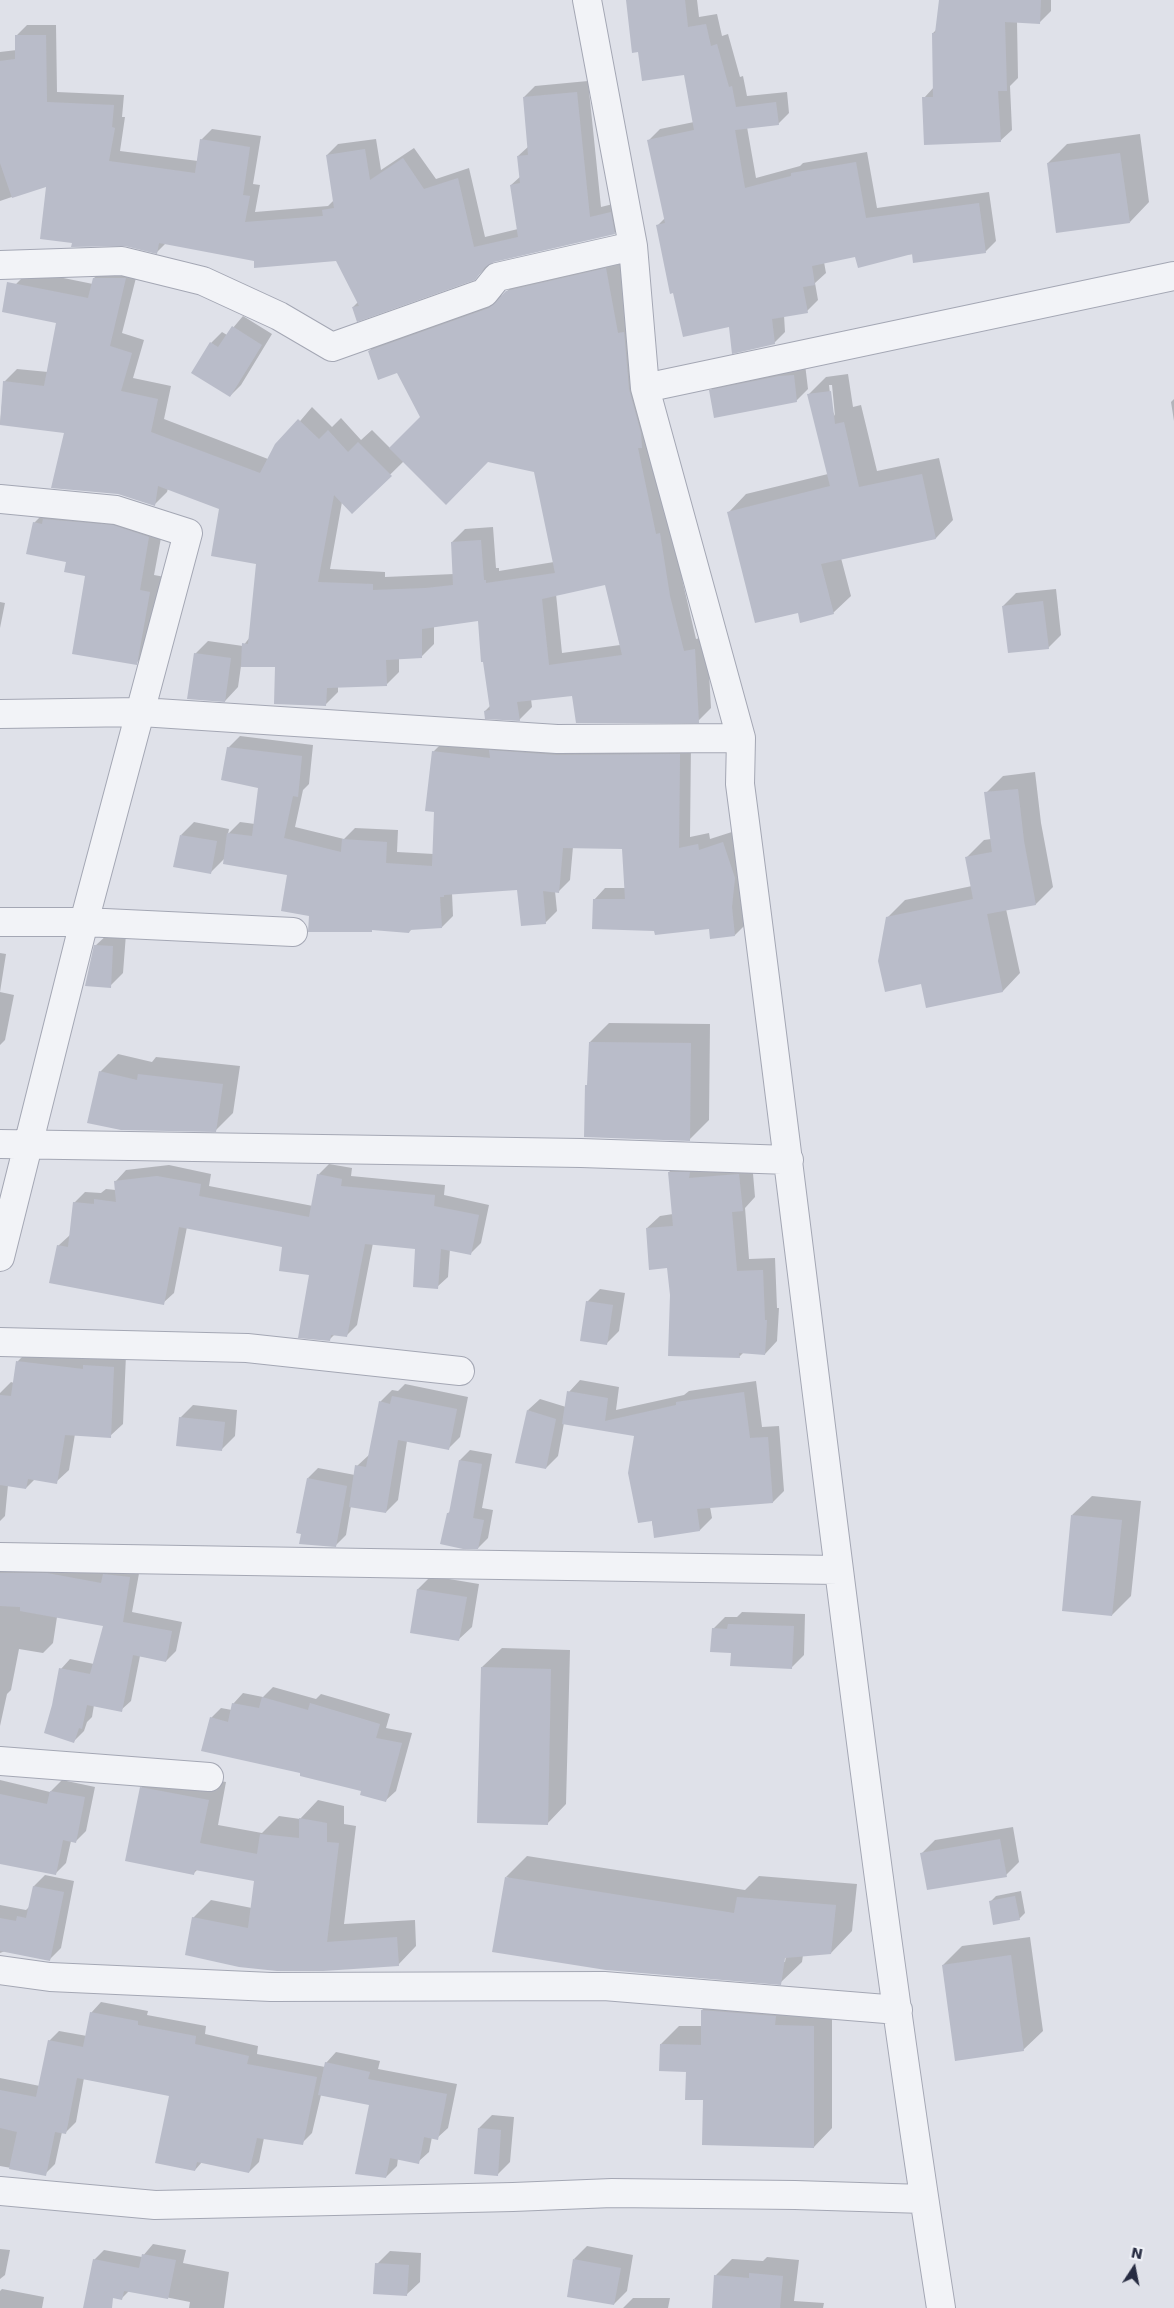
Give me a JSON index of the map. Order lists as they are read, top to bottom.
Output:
{
  "north": "top"
}
